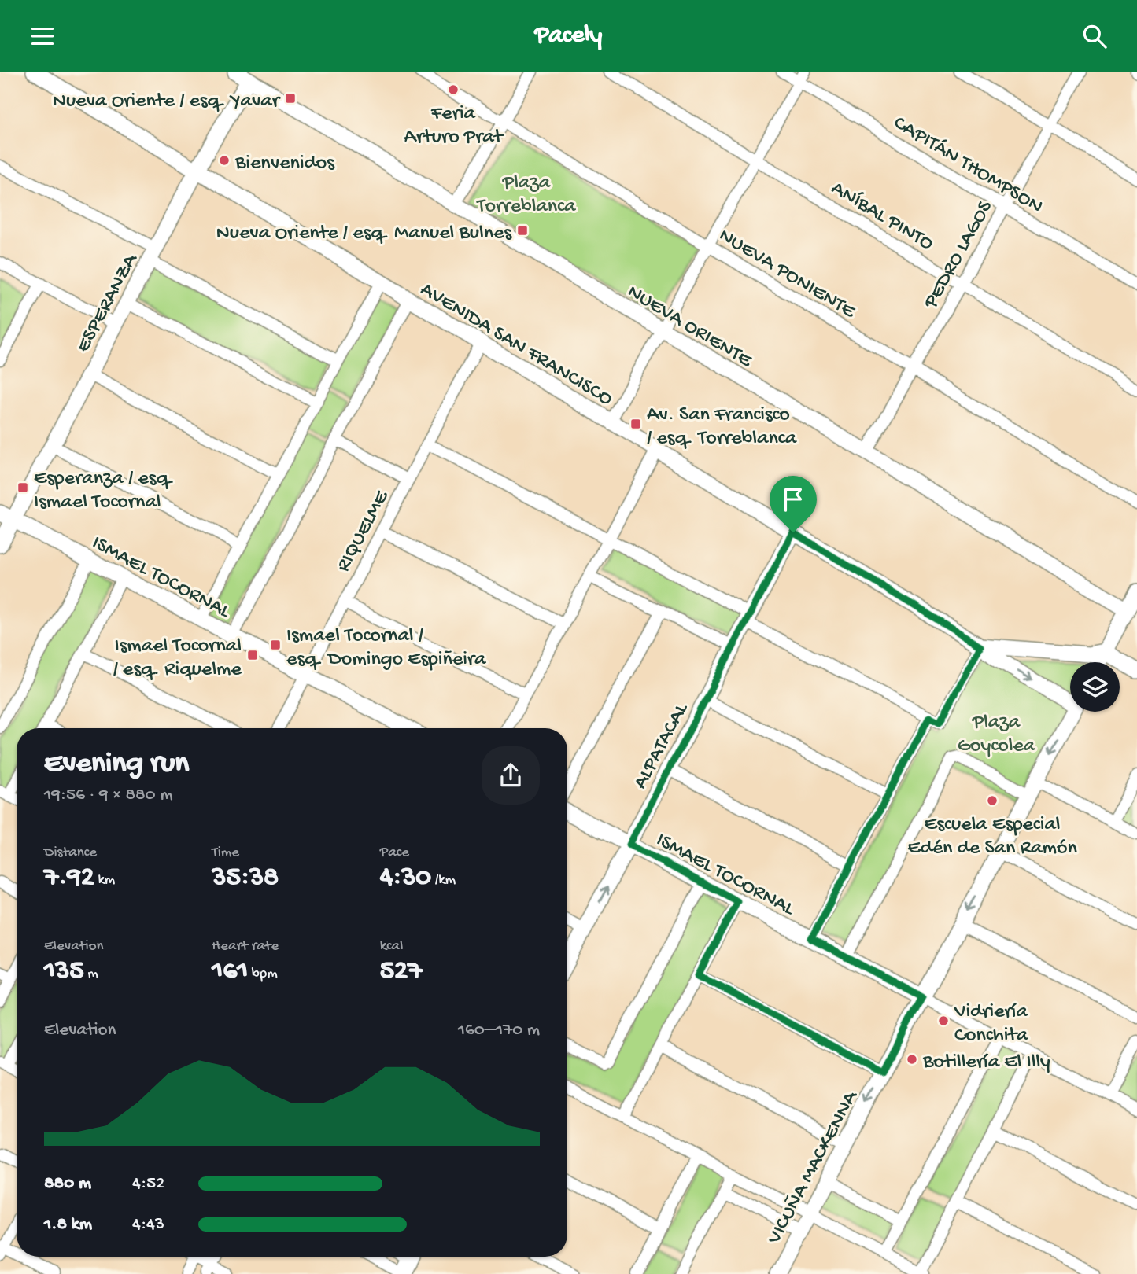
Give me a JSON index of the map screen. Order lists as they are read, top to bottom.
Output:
{
  "streets": {
    "main road": [
      "ESPERANZA",
      "NUEVA ORIENTE",
      "AVENIDA SAN FRANCISCO",
      "ISMAEL TOCORNAL",
      "ALPATACAL",
      "VICUÑA MACKENNA"
    ],
    "street": [
      "CAPITÁN THOMPSON",
      "ANÍBAL PINTO",
      "PEDRO LAGOS",
      "NUEVA PONIENTE",
      "RIQUELME"
    ]
  },
  "crossings": [
    ["CAPITÁN THOMPSON", "PEDRO LAGOS"],
    ["ANÍBAL PINTO", "PEDRO LAGOS"],
    ["PEDRO LAGOS", "NUEVA PONIENTE"],
    ["PEDRO LAGOS", "NUEVA ORIENTE"],
    ["ESPERANZA", "NUEVA ORIENTE"],
    ["ESPERANZA", "AVENIDA SAN FRANCISCO"],
    ["ESPERANZA", "ISMAEL TOCORNAL"],
    ["AVENIDA SAN FRANCISCO", "RIQUELME"],
    ["AVENIDA SAN FRANCISCO", "ALPATACAL"],
    ["RIQUELME", "ISMAEL TOCORNAL"],
    ["ISMAEL TOCORNAL", "ALPATACAL"],
    ["ISMAEL TOCORNAL", "VICUÑA MACKENNA"]
  ],
  "one_way": ["VICUÑA MACKENNA"],
  "parks": ["Plaza Torreblanca", "Plaza Goycolea"],
  "places": {
    "other": [
      "Feria Arturo Prat",
      "Bienvenidos",
      "Escuela Especial Edén de San Ramón",
      "Vidriería Conchita",
      "Botillería El Illy"
    ],
    "transit": [
      "Nueva Oriente / esq. Yavar",
      "Nueva Oriente / esq. Manuel Bulnes",
      "Av. San Francisco / esq. Torreblanca",
      "Esperanza / esq. Ismael Tocornal",
      "Ismael Tocornal / esq. Domingo Espiñeira",
      "Ismael Tocornal / esq. Riquelme"
    ]
  },
  "page": {
    "header": "Pacely",
    "heading": ["Evening run", "19:56 · 9 × 880 m"],
    "stats": [
      ["Distance", "7.92 km"],
      ["Time", "35:38"],
      ["Pace", "4:30 /km"],
      ["Elevation", "135 m"],
      ["Heart rate", "161 bpm"],
      ["kcal", "527"]
    ],
    "chart": ["Elevation", "160–170 m"],
    "list": [
      {
        "name": "880 m",
        "note": "4:52"
      },
      {
        "name": "1.8 km",
        "note": "4:43"
      }
    ]
  }
}
